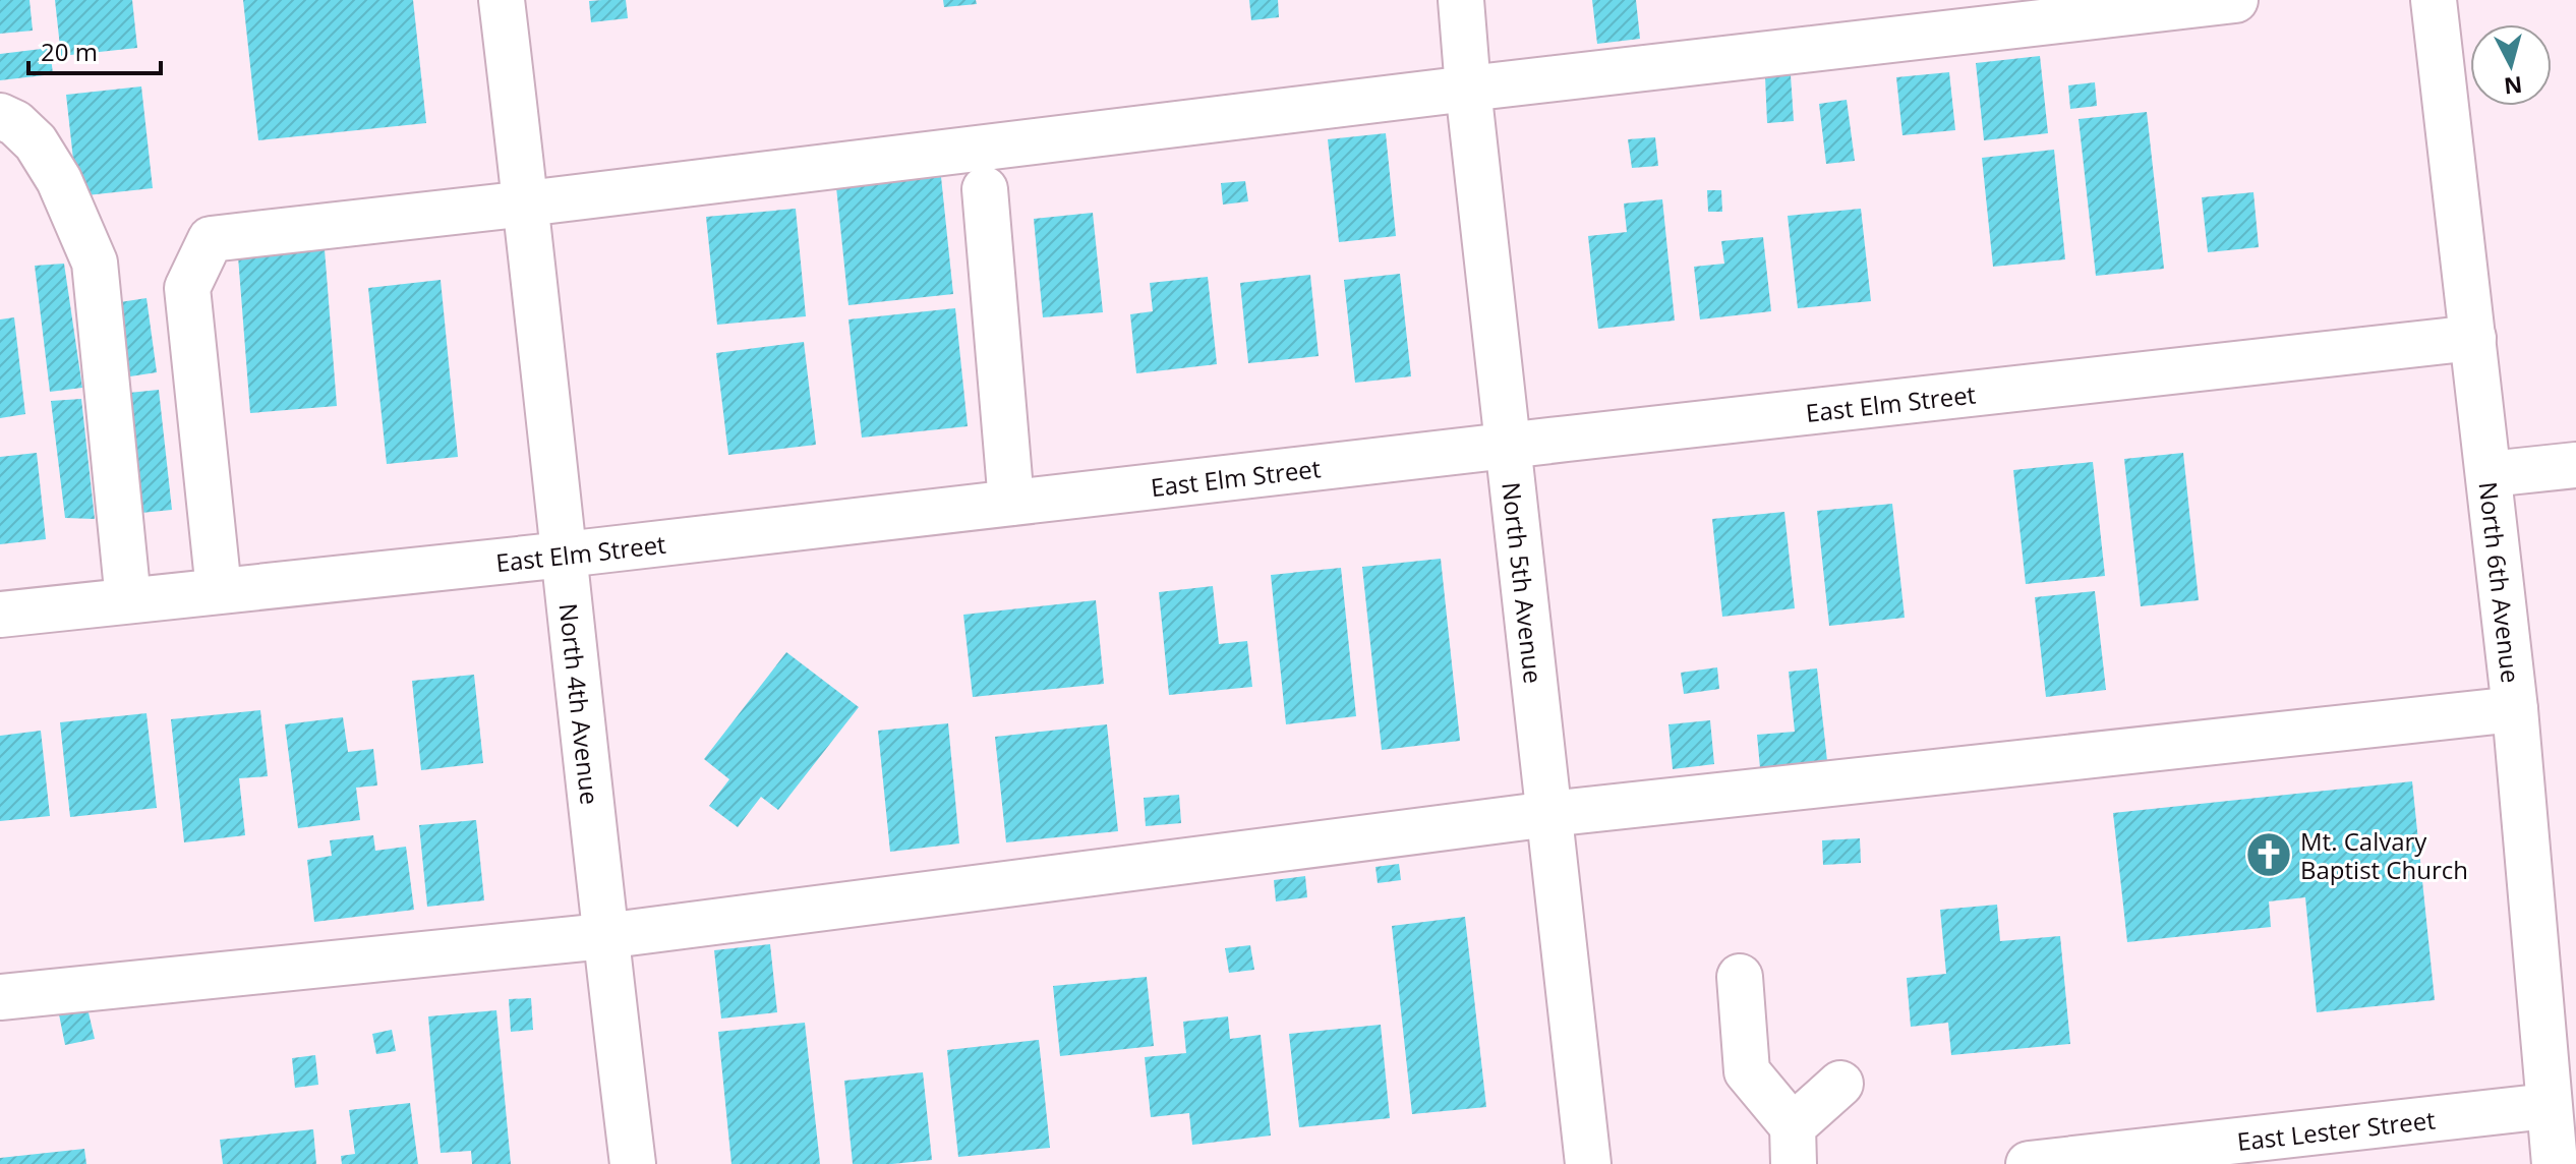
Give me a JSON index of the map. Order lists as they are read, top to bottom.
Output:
{
  "streets": {
    "street": [
      "East Elm Street",
      "North 6th Avenue",
      "North 5th Avenue",
      "North 4th Avenue",
      "East Lester Street"
    ]
  },
  "crossings": [
    ["East Elm Street", "North 6th Avenue"],
    ["East Elm Street", "North 5th Avenue"],
    ["East Elm Street", "North 4th Avenue"],
    ["North 6th Avenue", "East Lester Street"]
  ],
  "places": {
    "church": ["Mt. Calvary Baptist Church"]
  },
  "scale_bar": "20 m",
  "north": "bottom"
}
